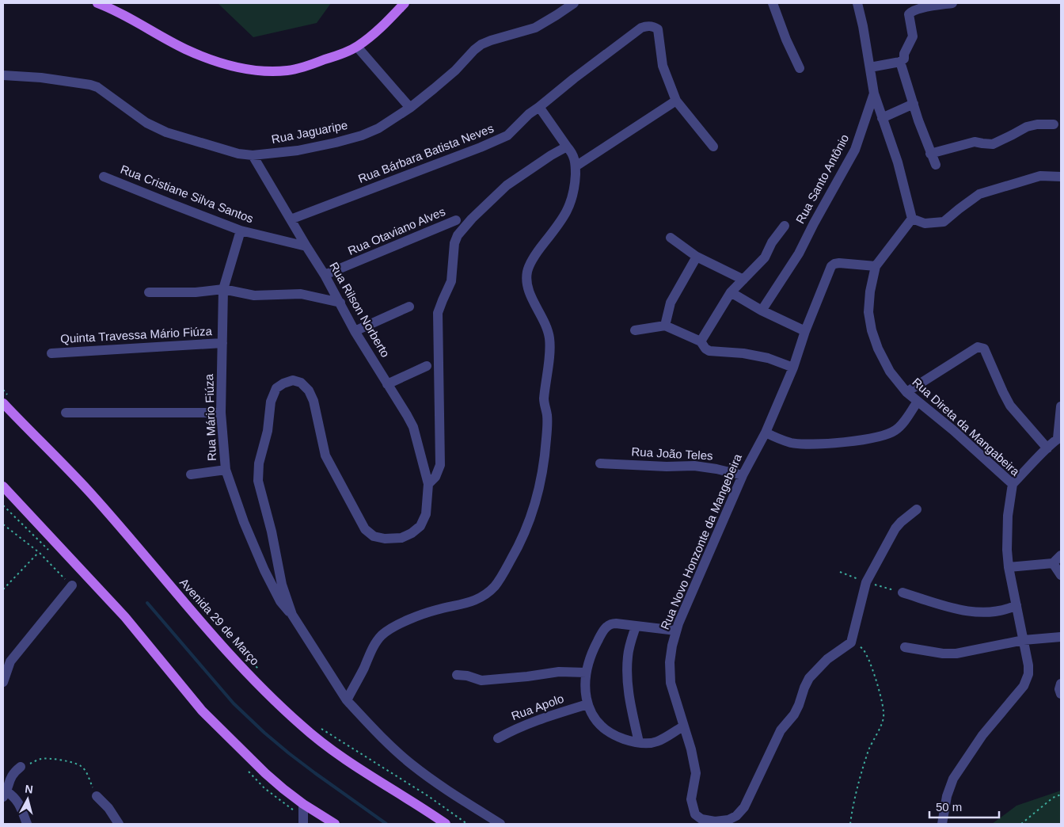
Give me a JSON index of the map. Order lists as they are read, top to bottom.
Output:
{
  "streets": {
    "main road": ["Avenida 29 de Março"],
    "street": [
      "Rua Jaguaripe",
      "Rua Bárbara Batista Neves",
      "Rua Santo Antônio",
      "Rua Cristiane Silva Santos",
      "Rua Otaviano Alves",
      "Rua Rilson Norberto",
      "Quinta Travessa Mário Fiúza",
      "Rua Mário Fiúza",
      "Rua Direta da Mangabeira",
      "Rua João Teles",
      "Rua Novo Honzonte da Mangebeira",
      "Rua Apolo"
    ]
  },
  "crossings": [
    ["Rua Jaguaripe", "Rua Rilson Norberto"],
    ["Rua Bárbara Batista Neves", "Rua Rilson Norberto"],
    ["Rua Cristiane Silva Santos", "Rua Rilson Norberto"],
    ["Rua Cristiane Silva Santos", "Rua Mário Fiúza"],
    ["Rua Otaviano Alves", "Rua Rilson Norberto"],
    ["Quinta Travessa Mário Fiúza", "Rua Mário Fiúza"],
    ["Rua Direta da Mangabeira", "Rua Novo Honzonte da Mangebeira"],
    ["Rua João Teles", "Rua Novo Honzonte da Mangebeira"]
  ],
  "scale_bar": "50 m",
  "north": "top"
}
